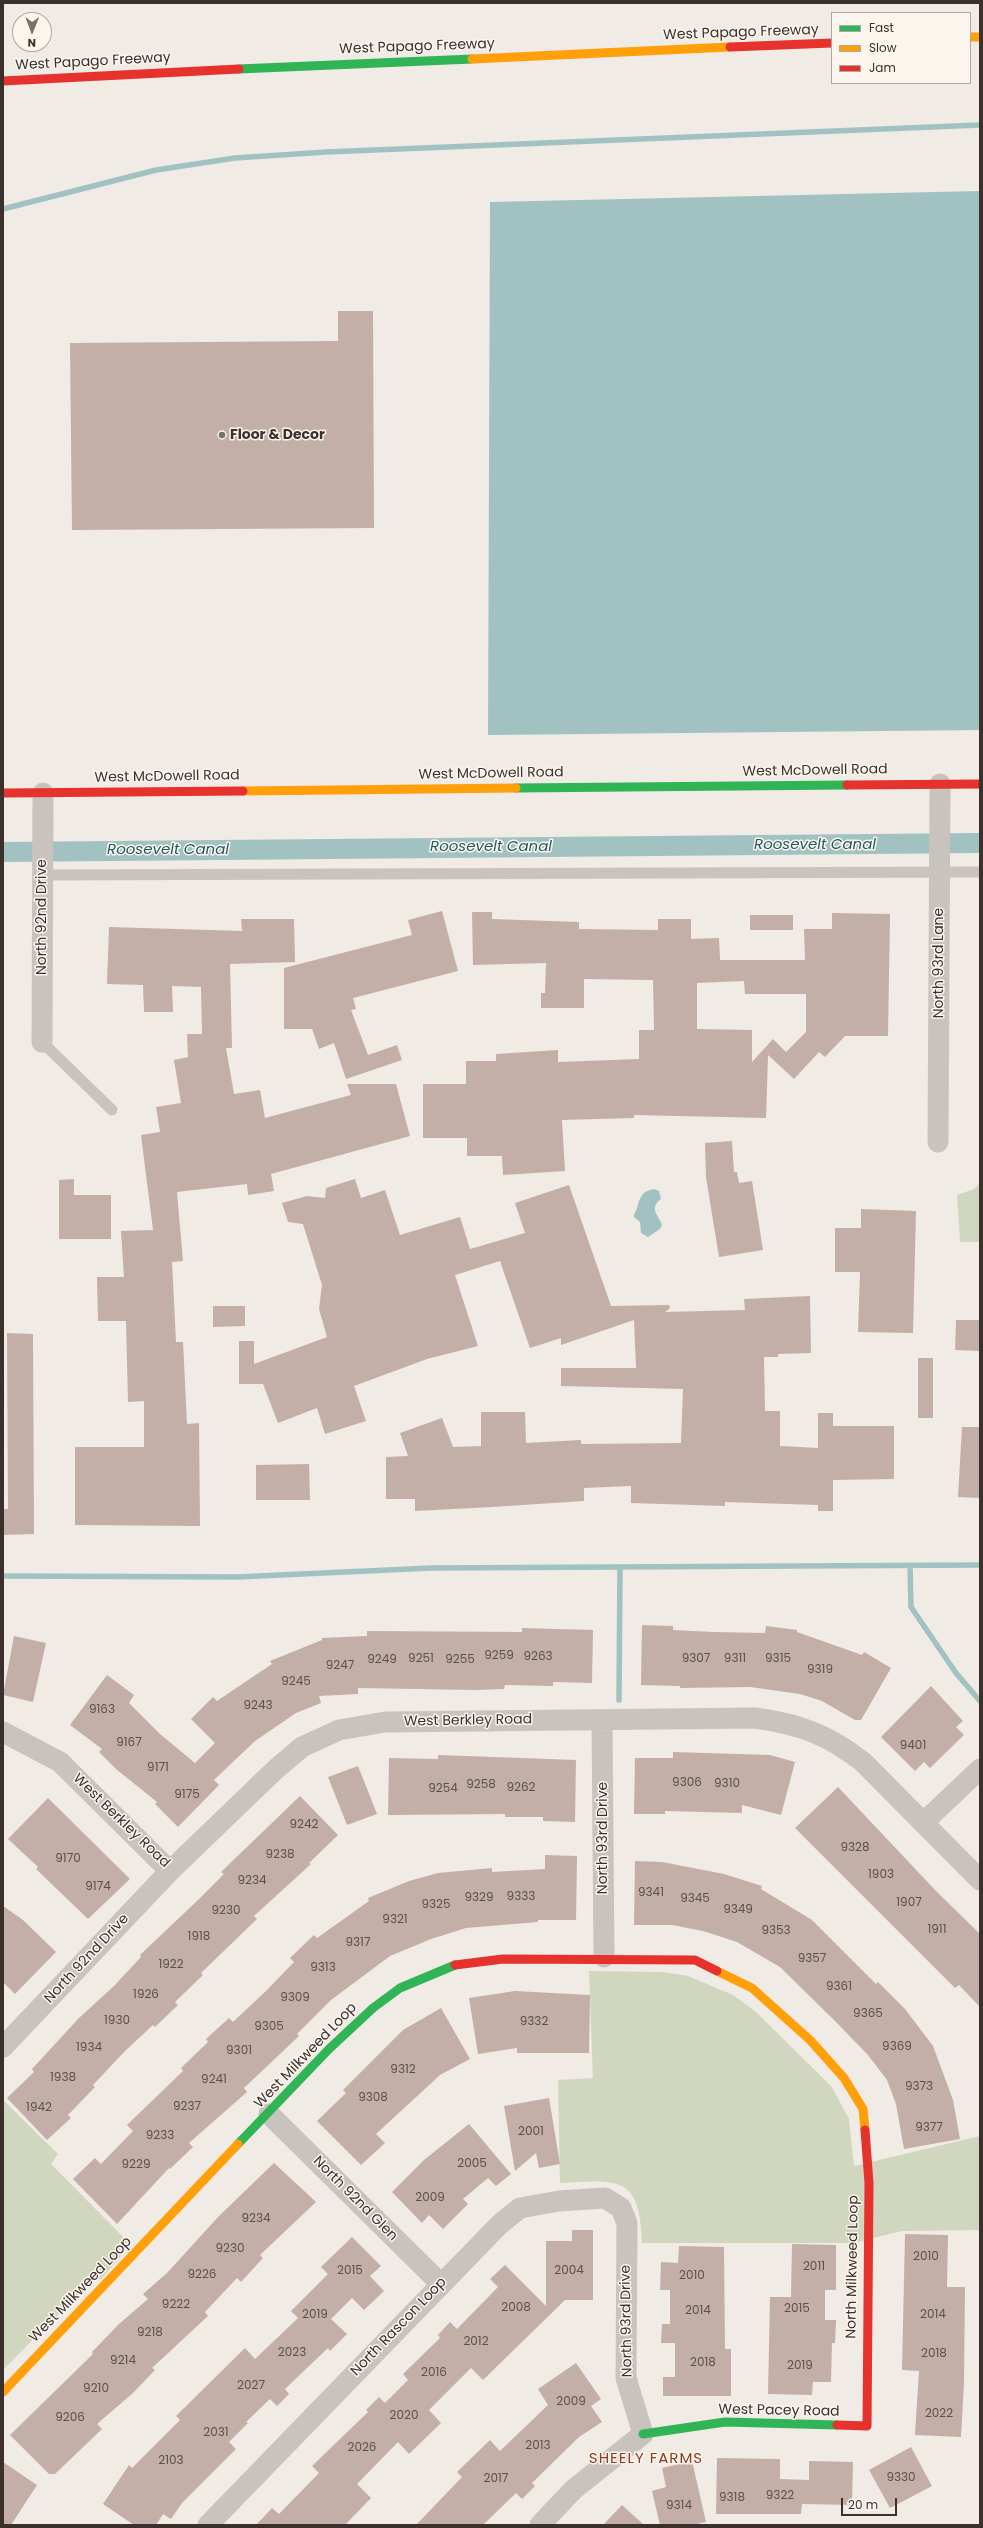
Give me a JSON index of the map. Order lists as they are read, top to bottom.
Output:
{
  "streets": {
    "main road": [
      "West Papago Freeway",
      "West McDowell Road",
      "West Milkweed Loop",
      "North Milkweed Loop",
      "West Pacey Road"
    ],
    "street": [
      "North 92nd Drive",
      "North 93rd Lane",
      "West Berkley Road",
      "North 93rd Drive",
      "North 92nd Glen",
      "North Rascon Loop"
    ]
  },
  "crossings": [
    ["West McDowell Road", "North 92nd Drive"],
    ["West McDowell Road", "North 93rd Lane"],
    ["North 92nd Drive", "West Berkley Road"],
    ["West Berkley Road", "North 93rd Drive"],
    ["North 93rd Drive", "West Milkweed Loop"],
    ["North 93rd Drive", "North Rascon Loop"],
    ["North 93rd Drive", "West Pacey Road"],
    ["West Milkweed Loop", "North 92nd Glen"],
    ["West Milkweed Loop", "North Milkweed Loop"],
    ["North 92nd Glen", "North Rascon Loop"],
    ["North Milkweed Loop", "West Pacey Road"]
  ],
  "districts": ["SHEELY FARMS"],
  "water": ["Roosevelt Canal"],
  "places": ["Floor & Decor"],
  "house_numbers": [
    "9259",
    "9263",
    "9251",
    "9307",
    "9311",
    "9315",
    "9249",
    "9255",
    "9247",
    "9319",
    "9245",
    "9243",
    "9163",
    "9167",
    "9401",
    "9171",
    "9306",
    "9310",
    "9258",
    "9262",
    "9254",
    "9175",
    "9242",
    "9328",
    "9238",
    "9170",
    "1903",
    "9234",
    "9174",
    "9341",
    "9333",
    "9329",
    "9345",
    "1907",
    "9325",
    "9349",
    "9230",
    "9321",
    "1911",
    "9353",
    "1918",
    "9317",
    "9357",
    "1922",
    "9313",
    "9361",
    "1926",
    "9309",
    "9365",
    "1930",
    "9332",
    "9305",
    "9369",
    "1934",
    "9301",
    "9312",
    "1938",
    "9241",
    "9373",
    "9308",
    "9237",
    "1942",
    "9377",
    "2001",
    "9233",
    "2005",
    "9229",
    "2009",
    "9234",
    "9230",
    "2010",
    "2011",
    "2015",
    "2004",
    "9226",
    "2010",
    "9222",
    "2008",
    "2015",
    "2014",
    "2019",
    "2014",
    "9218",
    "2012",
    "2023",
    "2018",
    "9214",
    "2018",
    "2019",
    "2016",
    "2027",
    "9210",
    "2009",
    "2022",
    "2020",
    "9206",
    "2031",
    "2013",
    "2026",
    "2103",
    "9330",
    "2017",
    "9322",
    "9318",
    "9314"
  ],
  "legend": ["Fast", "Slow", "Jam"],
  "scale_bar": "20 m",
  "north": "bottom"
}
